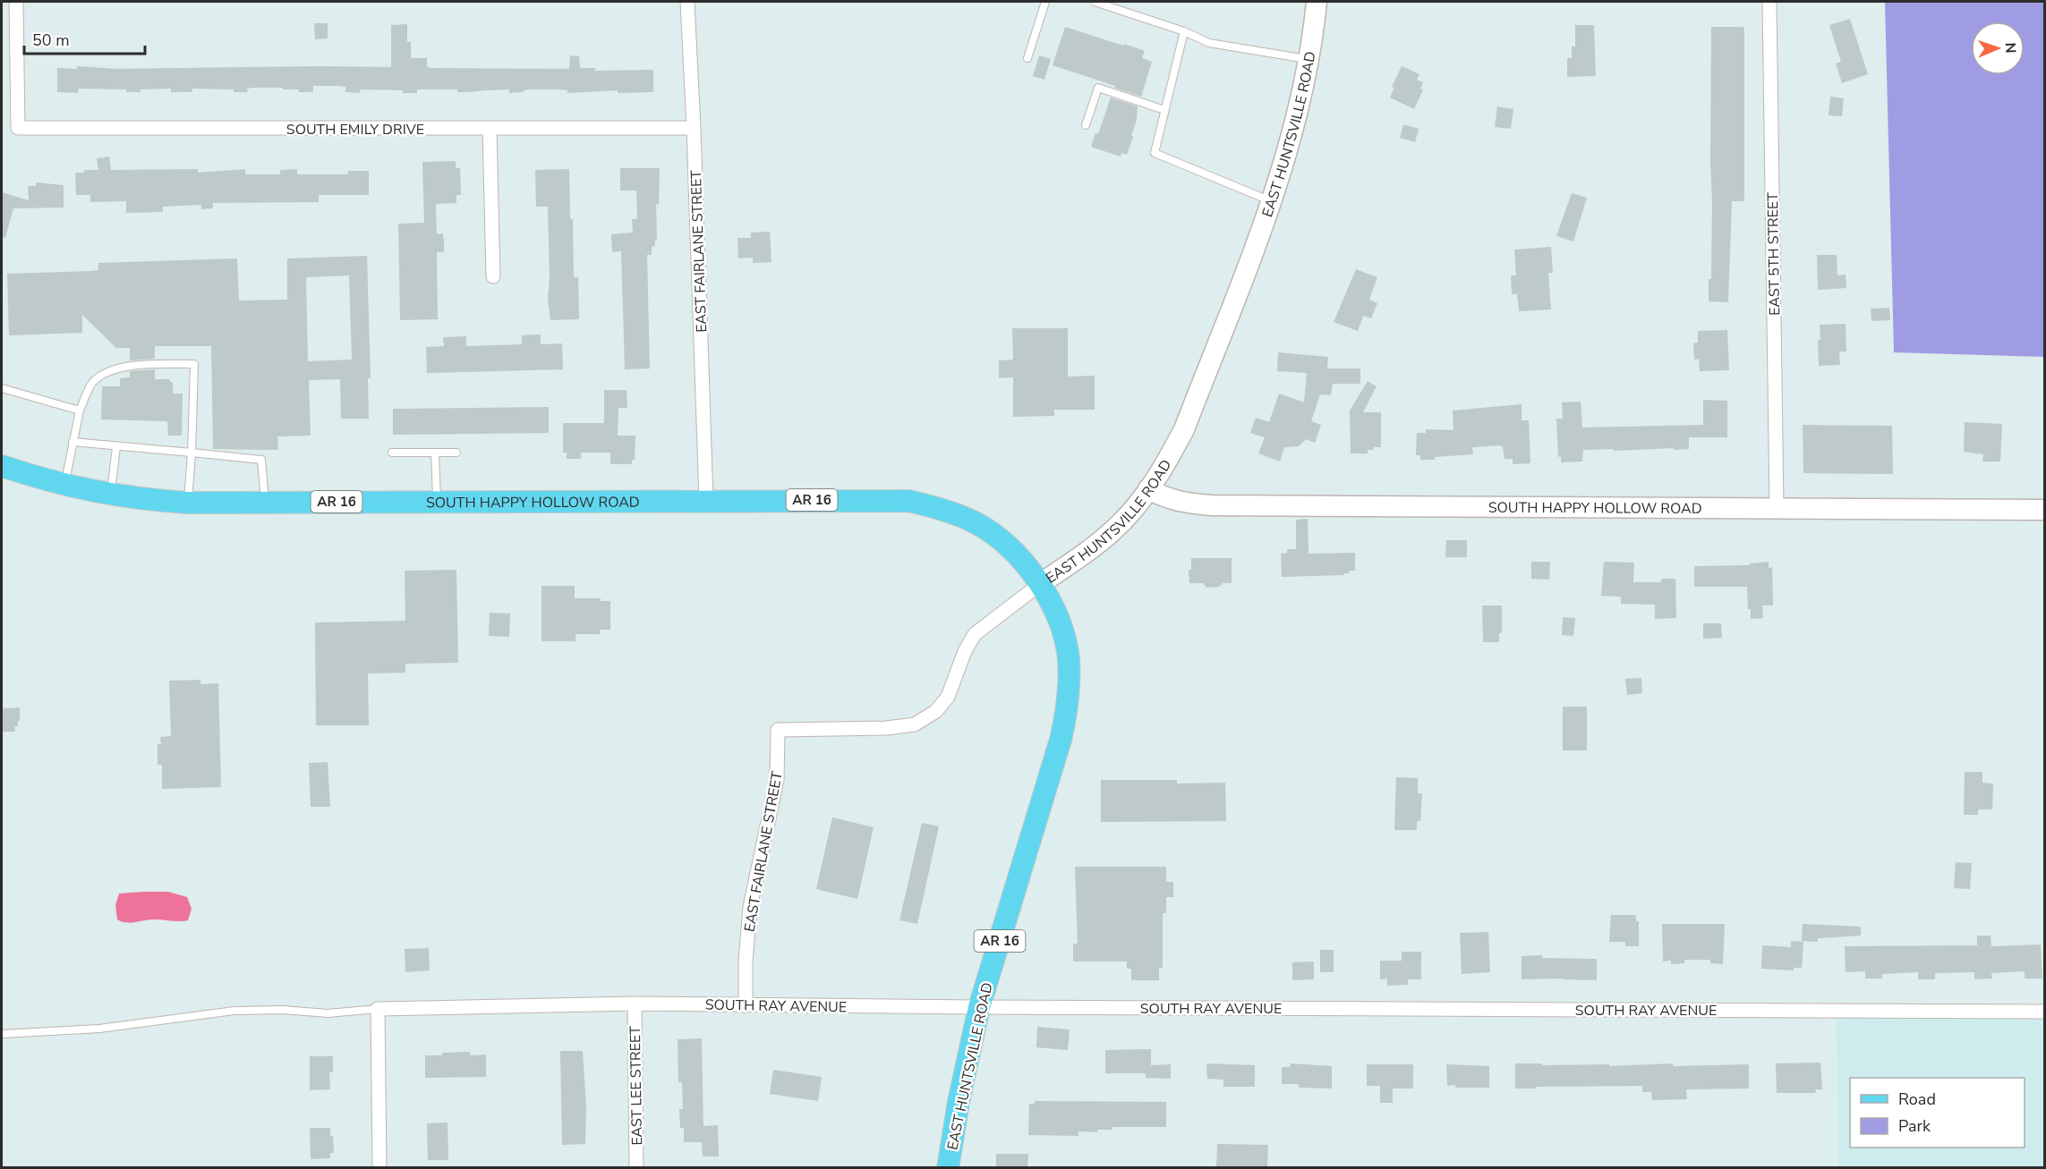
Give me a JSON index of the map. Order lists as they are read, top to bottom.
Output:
{
  "streets": {
    "main road": ["EAST HUNTSVILLE ROAD", "AR 16", "SOUTH HAPPY HOLLOW ROAD"],
    "street": [
      "SOUTH EMILY DRIVE",
      "EAST FAIRLANE STREET",
      "EAST 5TH STREET",
      "SOUTH RAY AVENUE",
      "EAST LEE STREET"
    ]
  },
  "crossings": [
    ["SOUTH EMILY DRIVE", "EAST FAIRLANE STREET"],
    ["EAST HUNTSVILLE ROAD", "EAST FAIRLANE STREET"],
    ["EAST HUNTSVILLE ROAD", "SOUTH HAPPY HOLLOW ROAD"],
    ["EAST HUNTSVILLE ROAD", "SOUTH RAY AVENUE"],
    ["EAST FAIRLANE STREET", "SOUTH HAPPY HOLLOW ROAD"],
    ["EAST FAIRLANE STREET", "SOUTH RAY AVENUE"],
    ["EAST 5TH STREET", "SOUTH HAPPY HOLLOW ROAD"],
    ["SOUTH RAY AVENUE", "EAST LEE STREET"]
  ],
  "legend": ["Road", "Park"],
  "scale_bar": "50 m",
  "north": "right"
}
